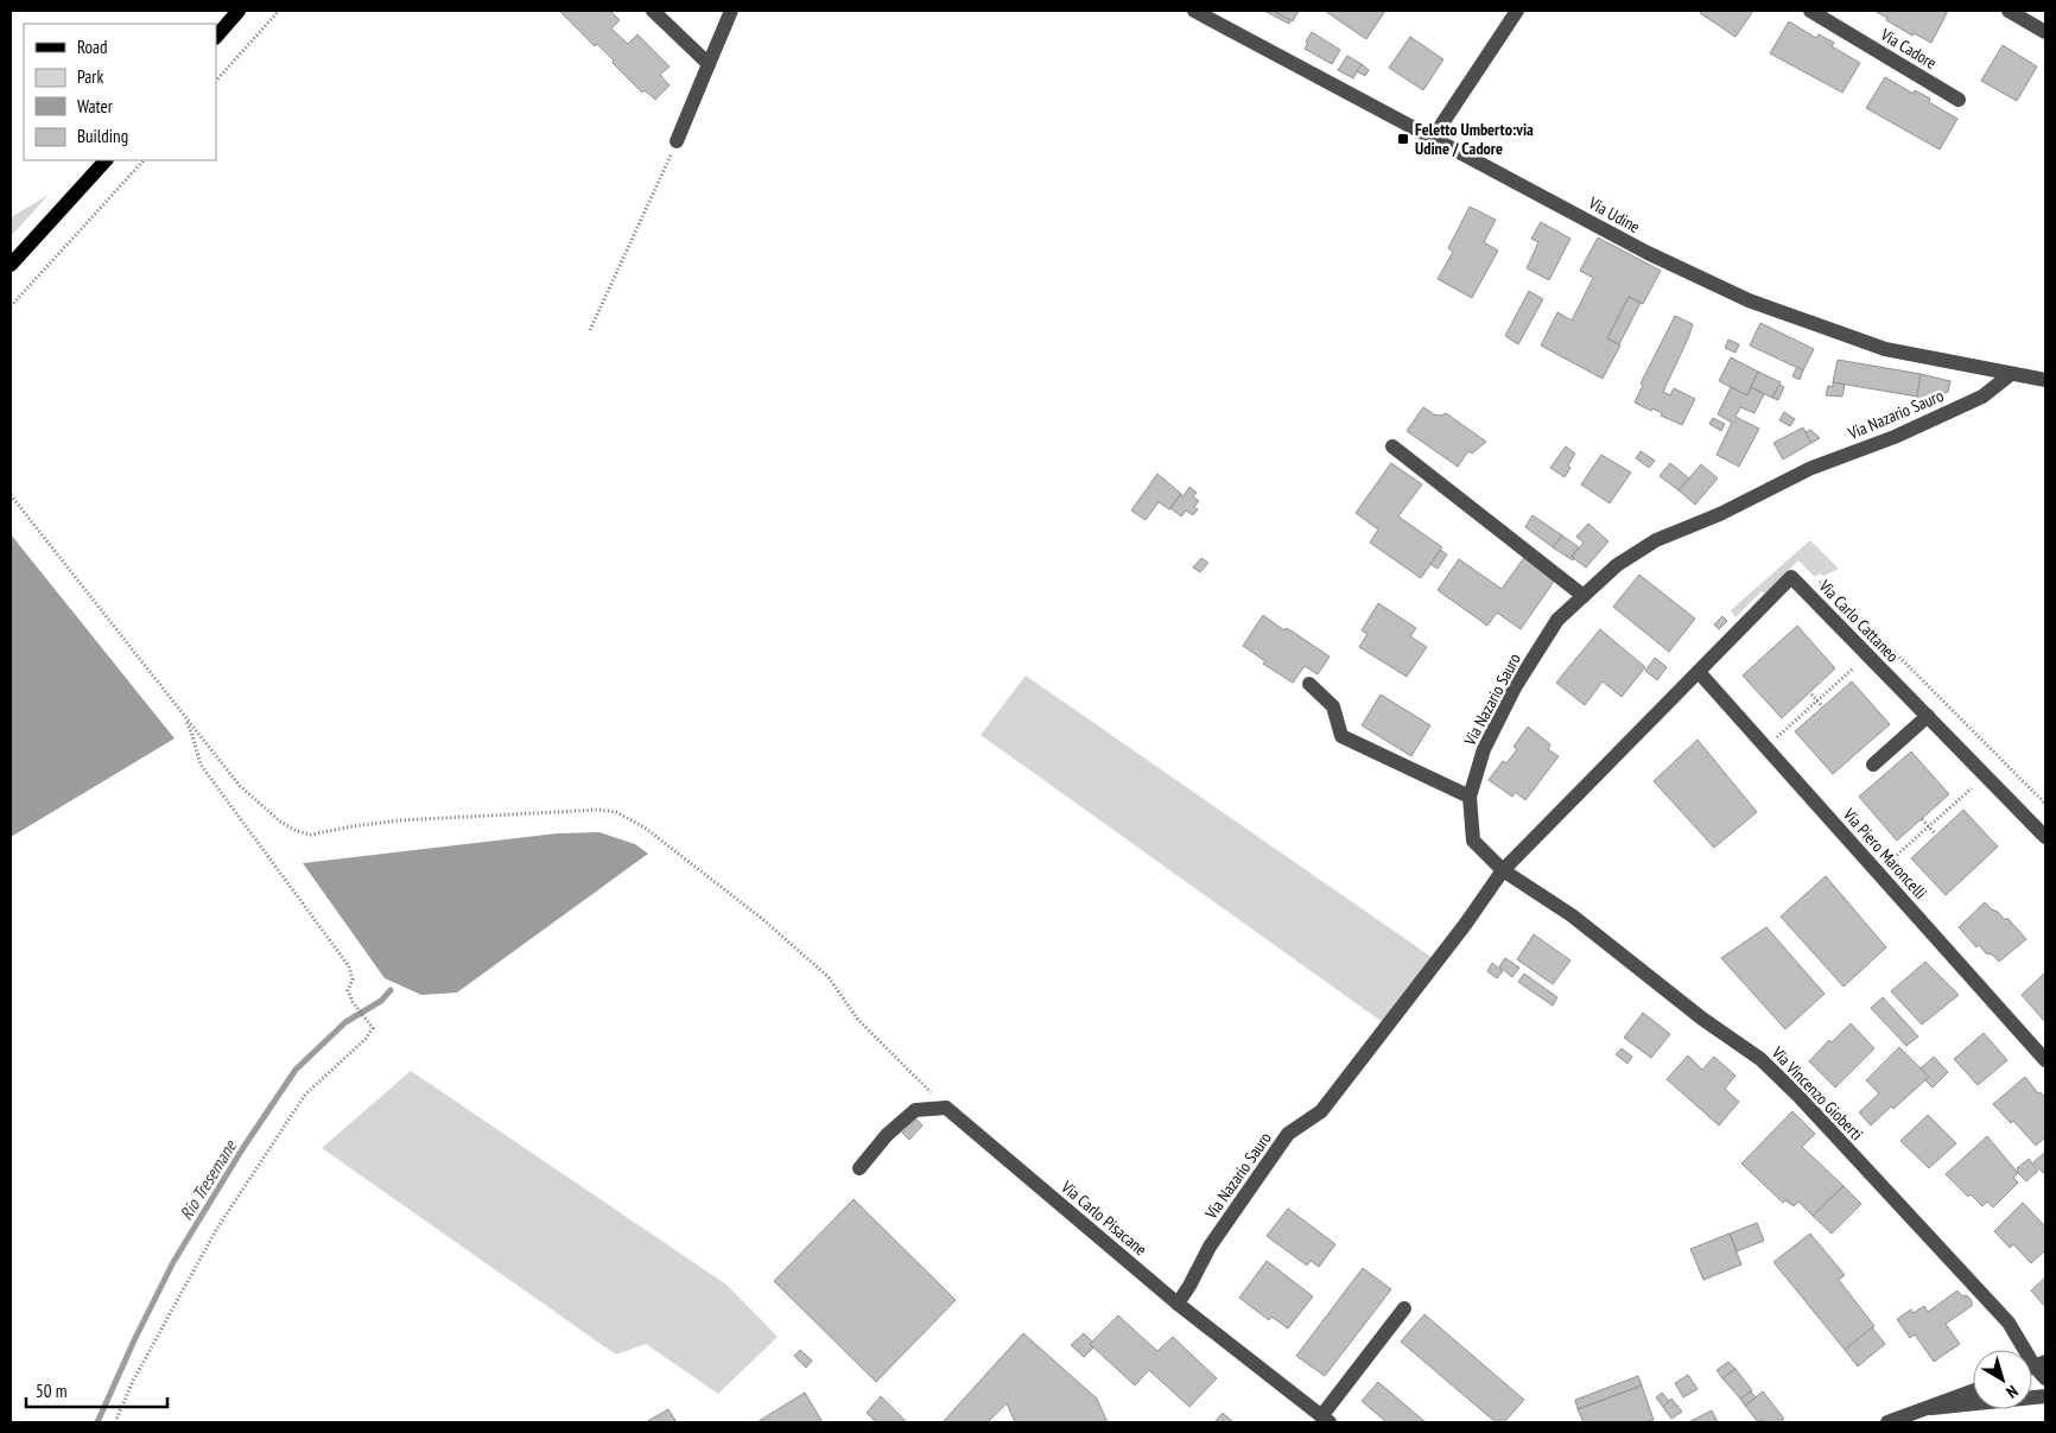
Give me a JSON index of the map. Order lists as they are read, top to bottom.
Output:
{
  "streets": {
    "street": [
      "Via Cadore",
      "Via Udine",
      "Via Nazario Sauro",
      "Via Carlo Cattaneo",
      "Via Piero Maroncelli",
      "Via Vincenzo Gioberti",
      "Via Carlo Pisacane"
    ]
  },
  "crossings": [
    ["Via Udine", "Via Nazario Sauro"],
    ["Via Nazario Sauro", "Via Vincenzo Gioberti"],
    ["Via Nazario Sauro", "Via Carlo Pisacane"],
    ["Via Carlo Cattaneo", "Via Piero Maroncelli"]
  ],
  "water": ["Rio Tresemane"],
  "places": {
    "transit": ["Feletto Umberto:via Udine / Cadore"]
  },
  "legend": [
    "Road",
    "Park",
    "Water",
    "Building"
  ],
  "scale_bar": "50 m",
  "north": "bottom right"
}
